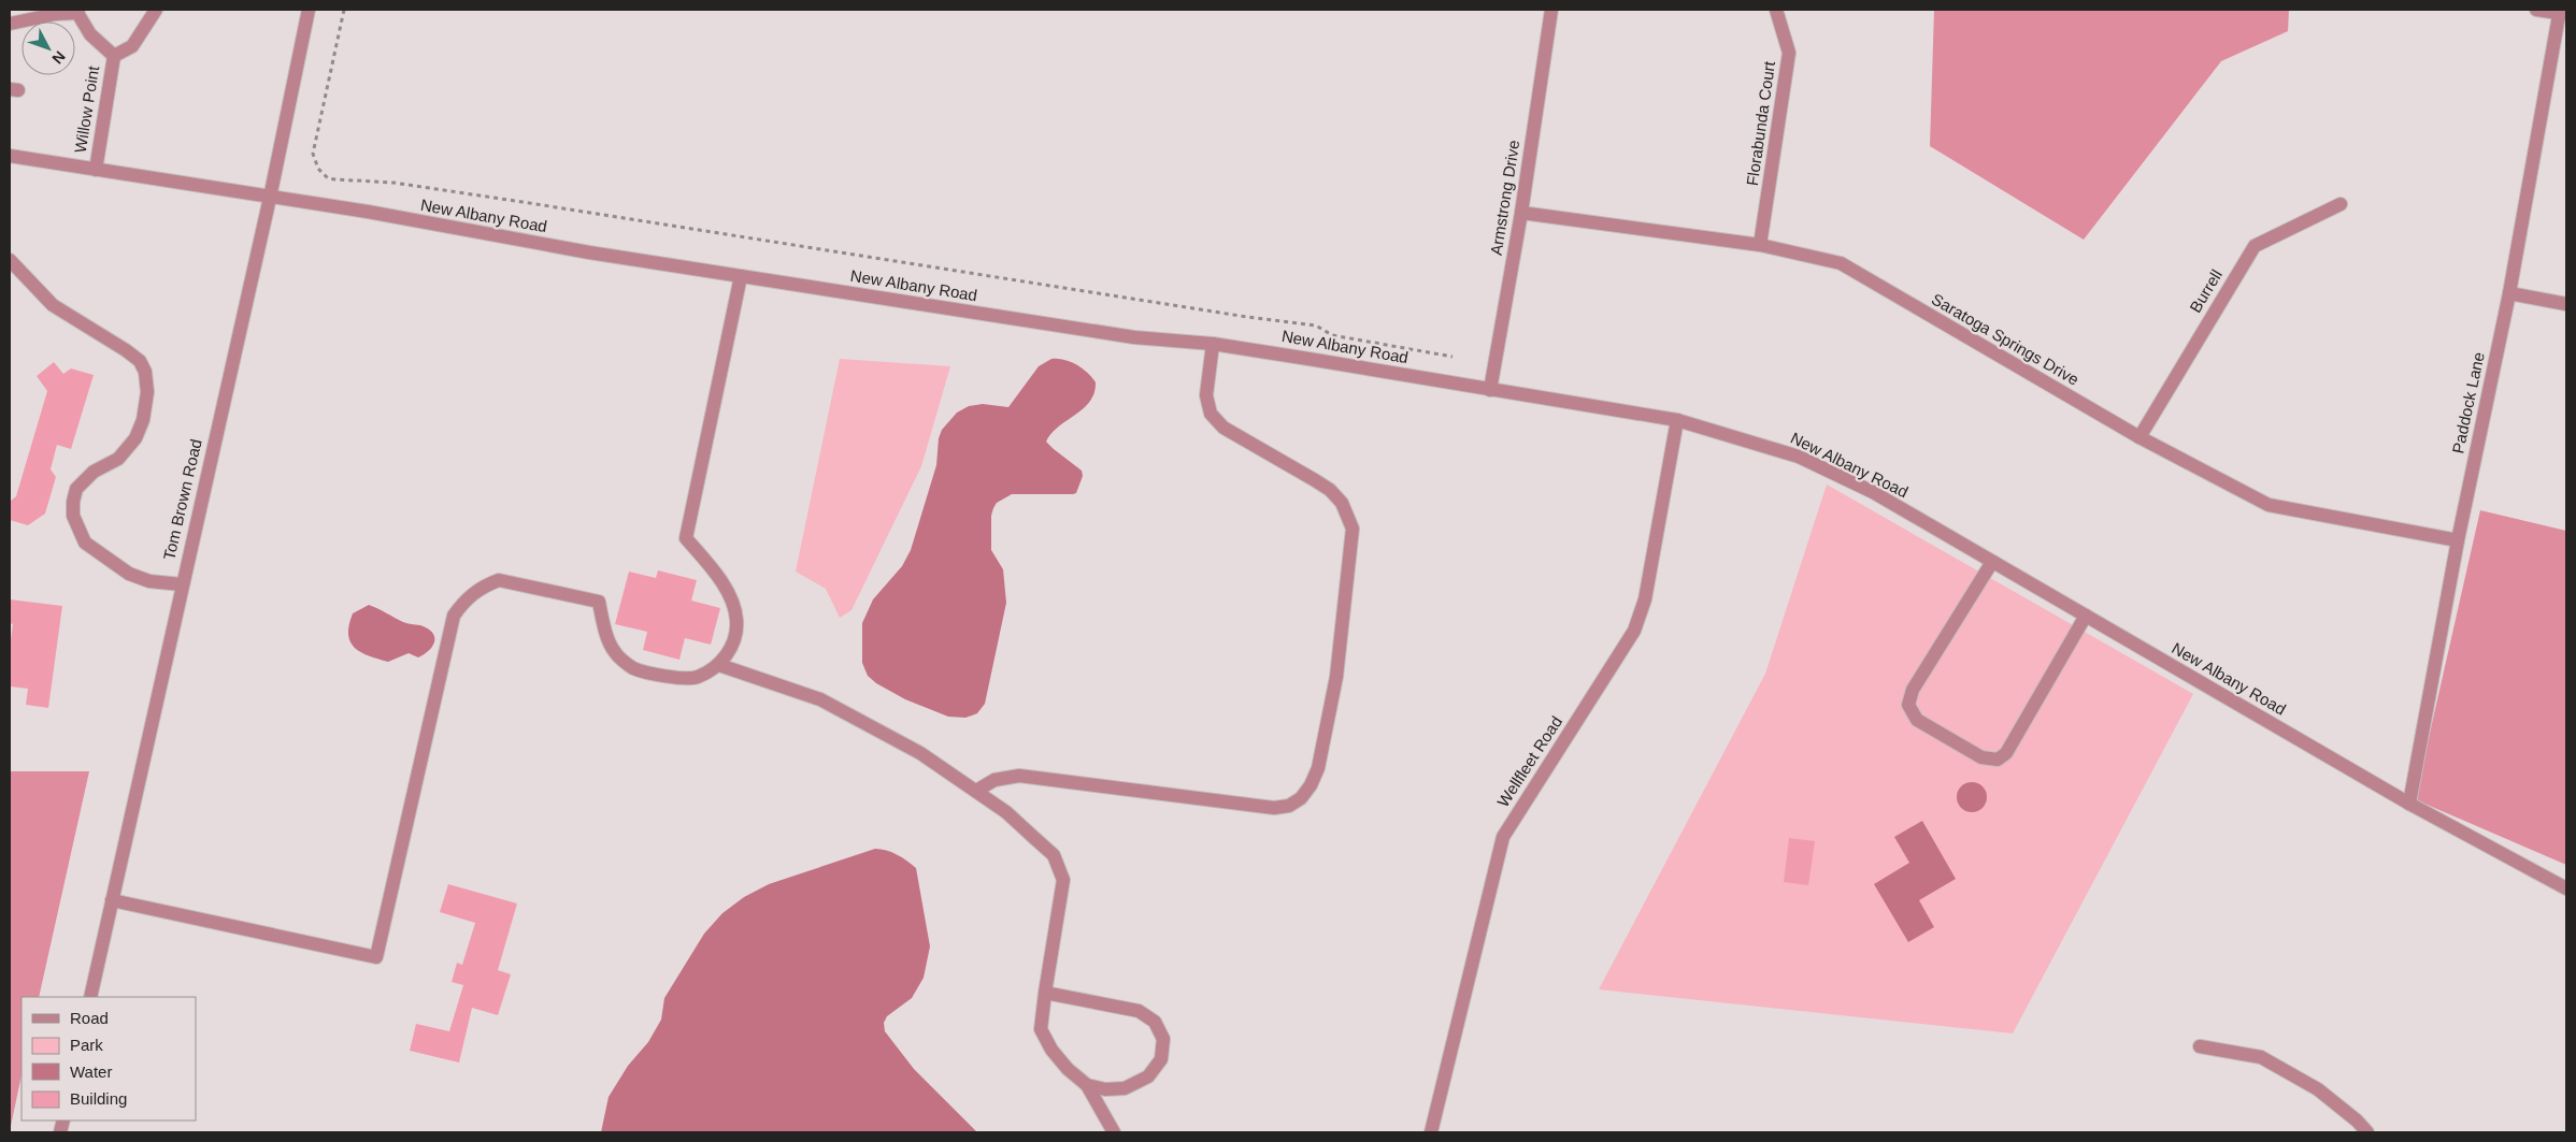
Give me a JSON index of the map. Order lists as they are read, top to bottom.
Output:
{
  "streets": {
    "street": [
      "Willow Point",
      "Florabunda Court",
      "Armstrong Drive",
      "New Albany Road",
      "Burrell",
      "Saratoga Springs Drive",
      "Paddock Lane",
      "Tom Brown Road",
      "Wellfleet Road"
    ]
  },
  "crossings": [
    ["Willow Point", "New Albany Road"],
    ["Florabunda Court", "Saratoga Springs Drive"],
    ["Armstrong Drive", "New Albany Road"],
    ["Armstrong Drive", "Saratoga Springs Drive"],
    ["New Albany Road", "Paddock Lane"],
    ["New Albany Road", "Tom Brown Road"],
    ["New Albany Road", "Wellfleet Road"],
    ["Burrell", "Saratoga Springs Drive"],
    ["Saratoga Springs Drive", "Paddock Lane"]
  ],
  "legend": [
    "Road",
    "Park",
    "Water",
    "Building"
  ],
  "north": "bottom right"
}
